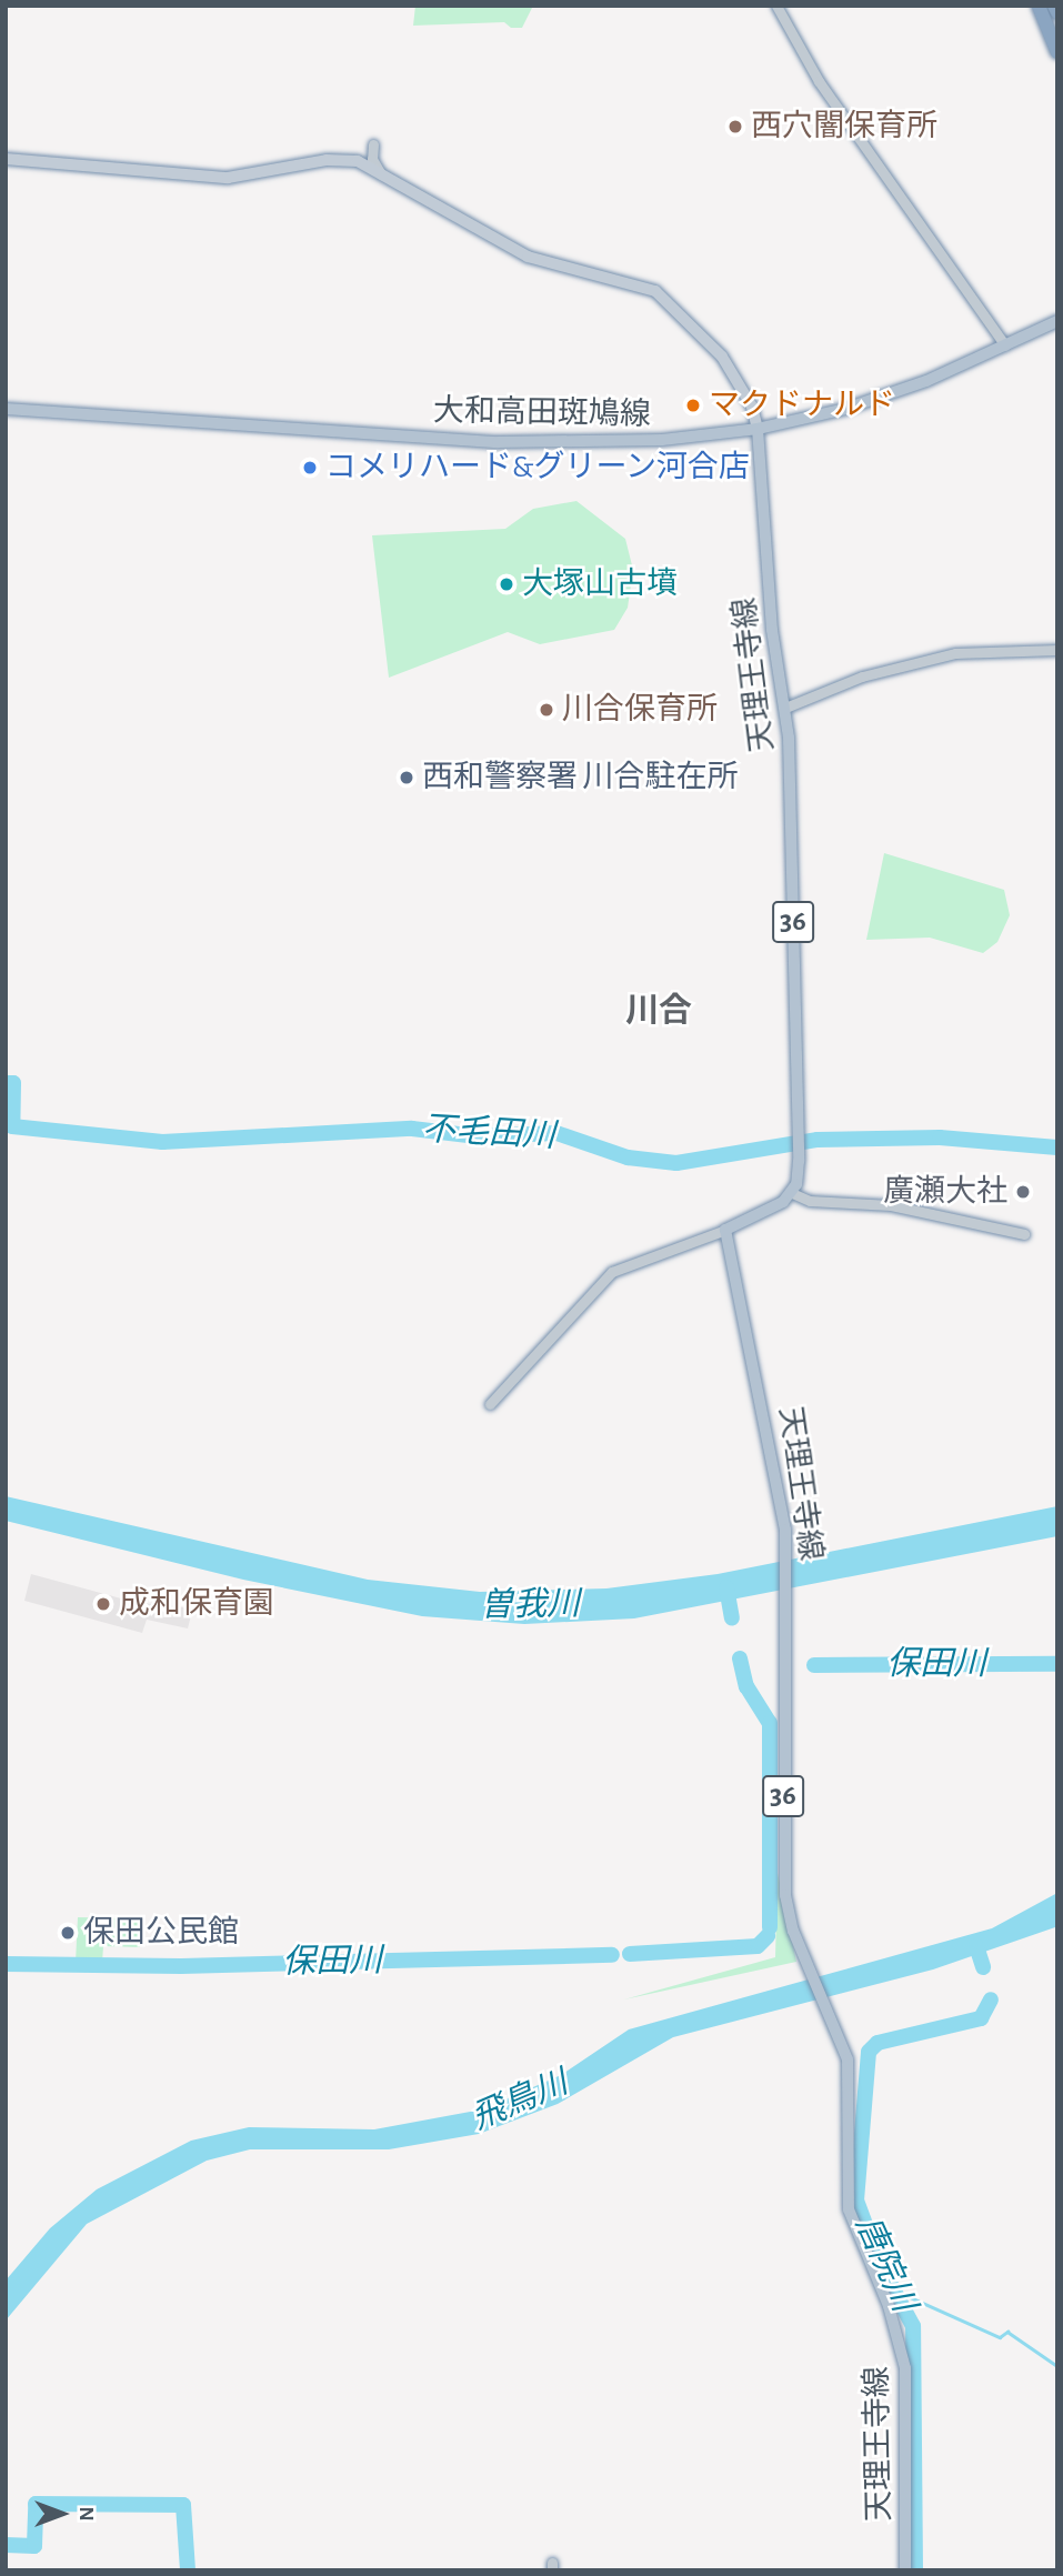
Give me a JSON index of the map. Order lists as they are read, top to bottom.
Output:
{
  "streets": {
    "main road": ["大和高田斑鳩線", "天理王寺線", "36"]
  },
  "crossings": [
    ["大和高田斑鳩線", "天理王寺線"]
  ],
  "districts": ["川合"],
  "water": [
    "不毛田川",
    "曽我川",
    "保田川",
    "飛鳥川",
    "唐院川"
  ],
  "places": [
    "西穴闇保育所",
    "マクドナルド",
    "コメリハード&グリーン河合店",
    "大塚山古墳",
    "川合保育所",
    "西和警察署 川合駐在所",
    "廣瀬大社",
    "成和保育園",
    "保田公民館"
  ],
  "north": "right"
}
